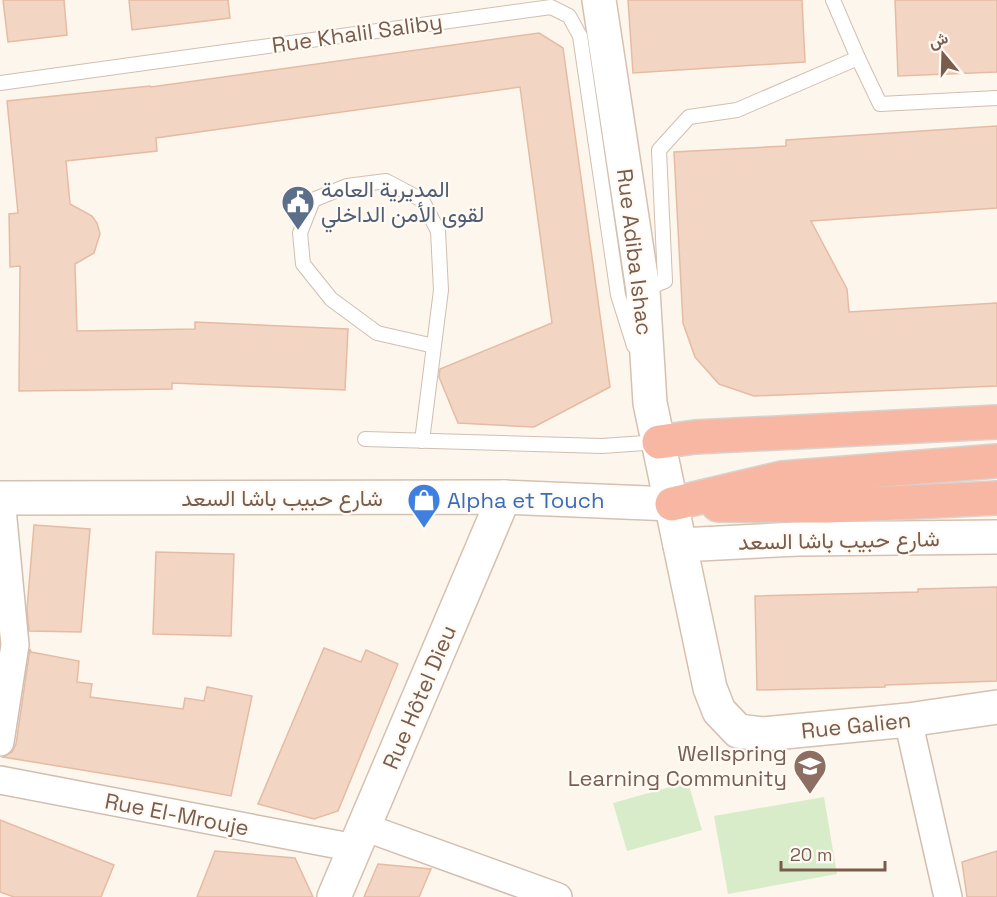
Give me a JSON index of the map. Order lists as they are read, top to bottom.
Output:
{
  "streets": {
    "street": [
      "Rue Adiba Ishac",
      "شارع حبيب باشا السعد",
      "Rue Hôtel Dieu",
      "Rue Galien",
      "Rue El-Mrouje"
    ],
    "lane": ["Rue Khalil Saliby"]
  },
  "crossings": [
    ["Rue Khalil Saliby", "Rue Adiba Ishac"],
    ["Rue Adiba Ishac", "شارع حبيب باشا السعد"],
    ["Rue Adiba Ishac", "Rue Galien"],
    ["شارع حبيب باشا السعد", "Rue Hôtel Dieu"],
    ["شارع حبيب باشا السعد", "Rue Galien"],
    ["Rue Hôtel Dieu", "Rue El-Mrouje"]
  ],
  "places": {
    "public building": ["المديرية العامة لقوى الأمن الداخلي"],
    "shop": ["Alpha et Touch"],
    "school or university": ["Wellspring Learning Community"]
  },
  "scale_bar": "20 m",
  "north": "top"
}
